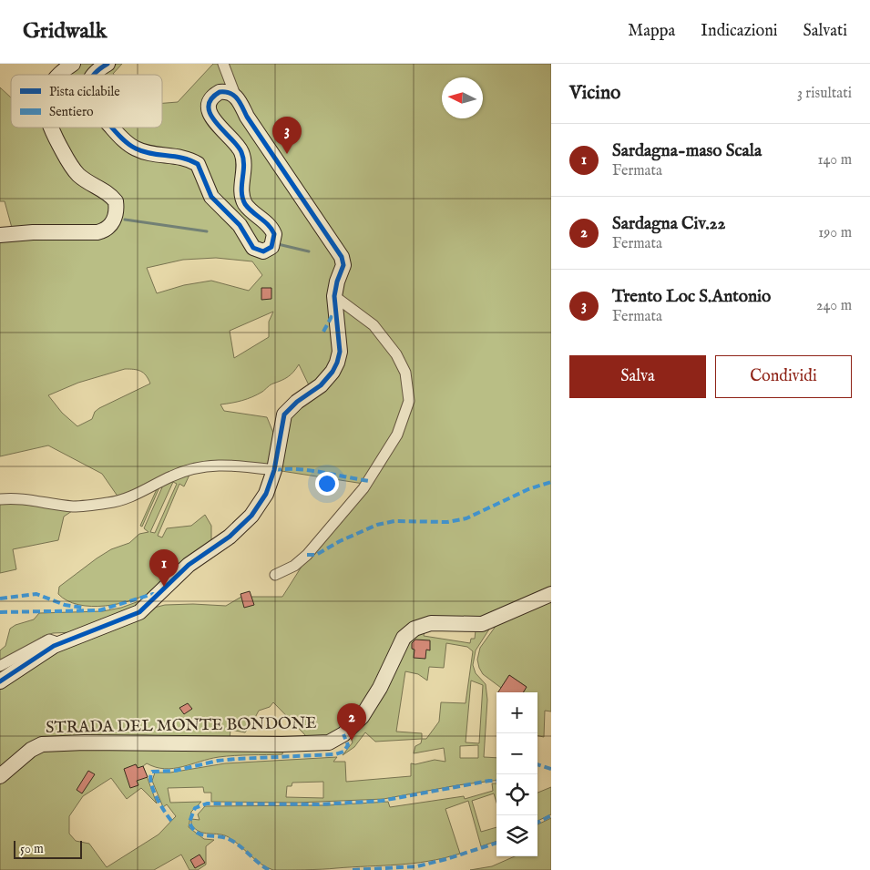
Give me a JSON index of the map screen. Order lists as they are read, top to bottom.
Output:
{
  "streets": {
    "street": ["STRADA DEL MONTE BONDONE"]
  },
  "legend": ["Pista ciclabile", "Sentiero"],
  "scale_bar": "50 m",
  "north": "left",
  "page": {
    "header": "Gridwalk",
    "nav": ["Mappa", "Indicazioni", "Salvati"],
    "heading": ["Vicino", "3 risultati"],
    "pins": ["3", "1", "2"],
    "list": [
      {
        "mark": "1",
        "name": "Sardagna-maso Scala",
        "note": "Fermata",
        "value": "140 m"
      },
      {
        "mark": "2",
        "name": "Sardagna Civ.22",
        "note": "Fermata",
        "value": "190 m"
      },
      {
        "mark": "3",
        "name": "Trento Loc S.Antonio",
        "note": "Fermata",
        "value": "240 m"
      }
    ],
    "buttons": ["Salva", "Condividi"],
    "map_buttons": ["+", "−"],
    "scale": "50 m"
  }
}
